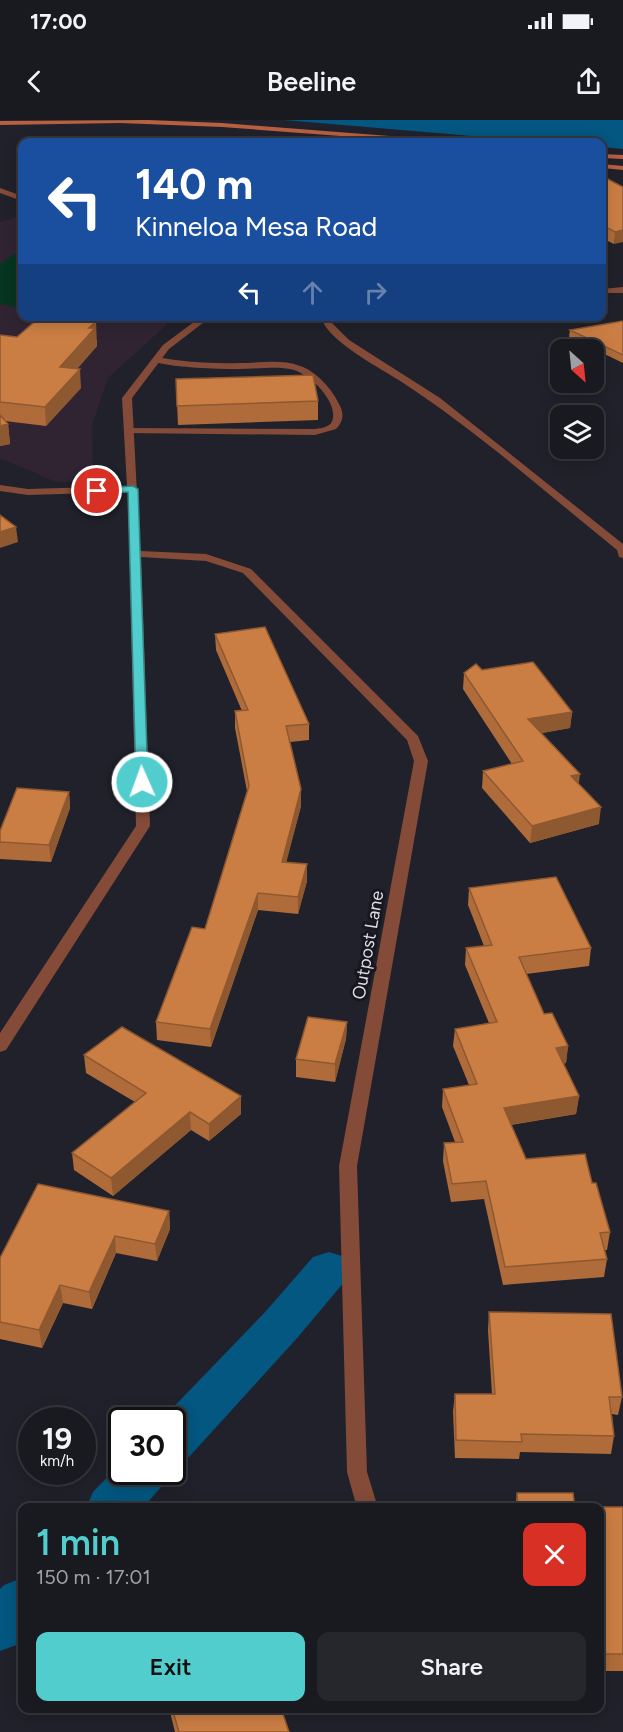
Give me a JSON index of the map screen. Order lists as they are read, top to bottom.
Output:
{
  "streets": {
    "street": ["Outpost Lane"]
  },
  "north": "bottom right",
  "page": {
    "status": "17:00",
    "header": "Beeline",
    "turn": ["140 m", "Kinneloa Mesa Road"],
    "speed": "19 km/h",
    "limit": "30",
    "heading": ["1 min", "150 m · 17:01"],
    "buttons": ["Exit", "Share"]
  }
}
